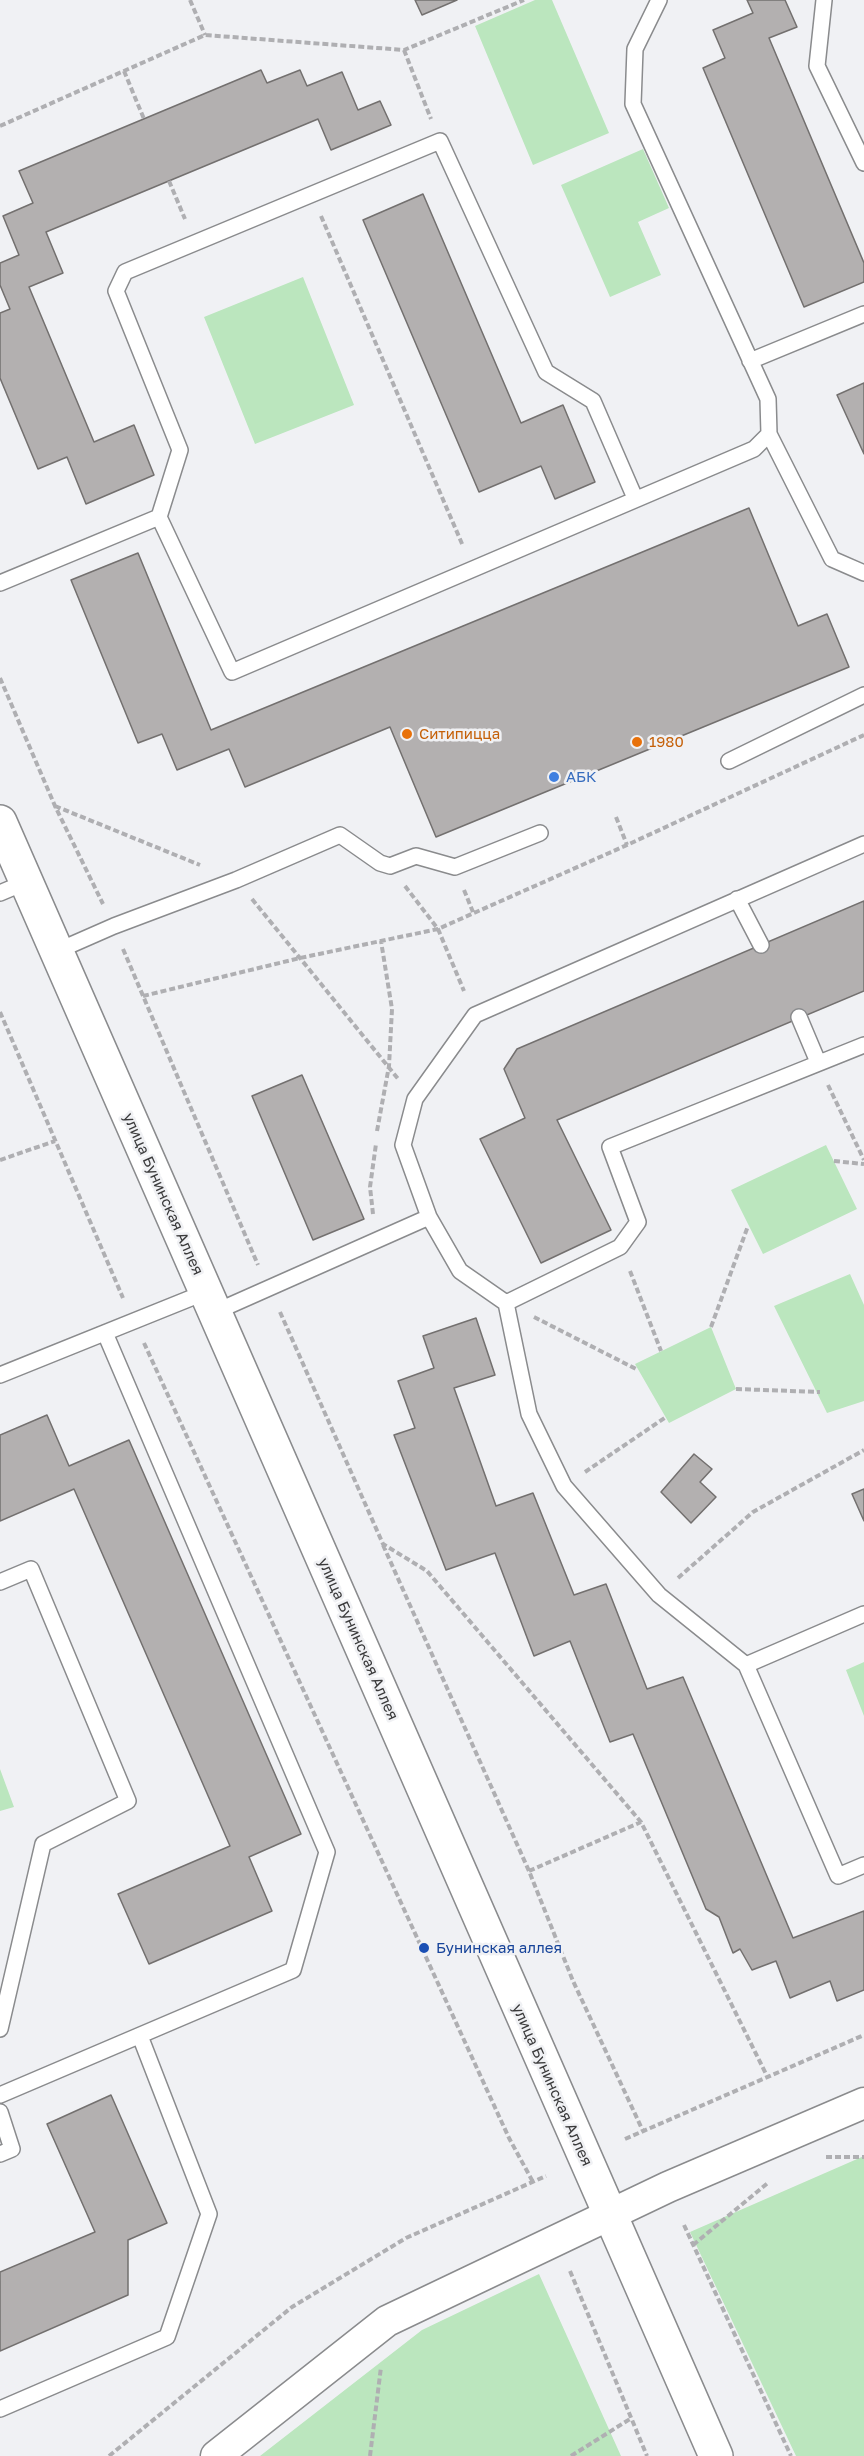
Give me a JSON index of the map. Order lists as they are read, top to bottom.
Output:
{
  "streets": {
    "street": ["улица Бунинская Аллея"]
  },
  "places": [
    "Ситипицца",
    "1980",
    "АБК",
    "Бунинская аллея"
  ]
}
